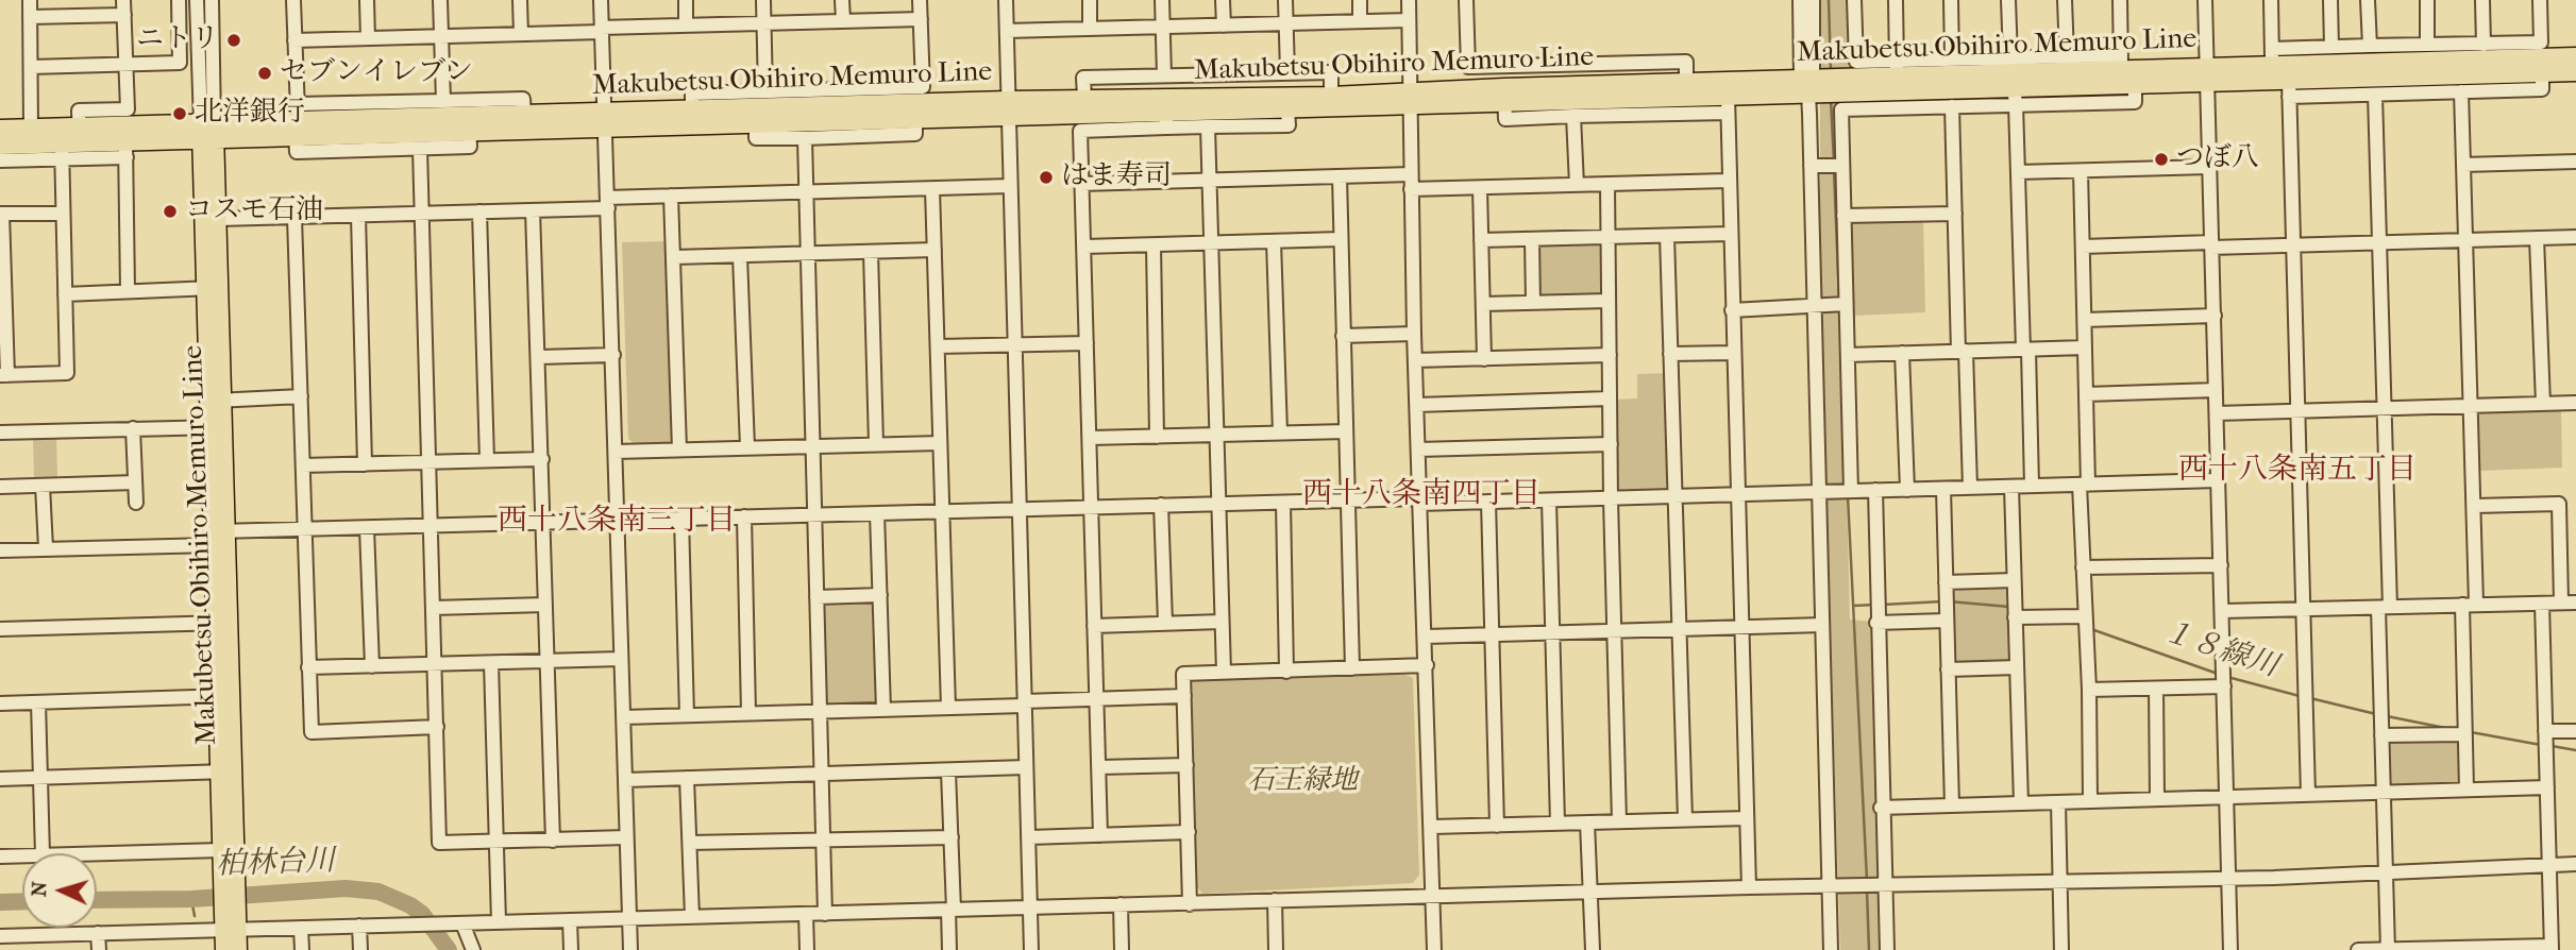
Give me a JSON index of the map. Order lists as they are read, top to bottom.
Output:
{
  "streets": {
    "main road": ["Makubetsu Obihiro Memuro Line"]
  },
  "districts": ["西十八条南五丁目", "西十八条南四丁目", "西十八条南三丁目"],
  "water": ["１８線川", "柏林台川"],
  "parks": ["石王緑地"],
  "places": [
    "ニトリ",
    "セブンイレブン",
    "北洋銀行",
    "つぼ八",
    "はま寿司",
    "コスモ石油"
  ],
  "north": "left"
}
